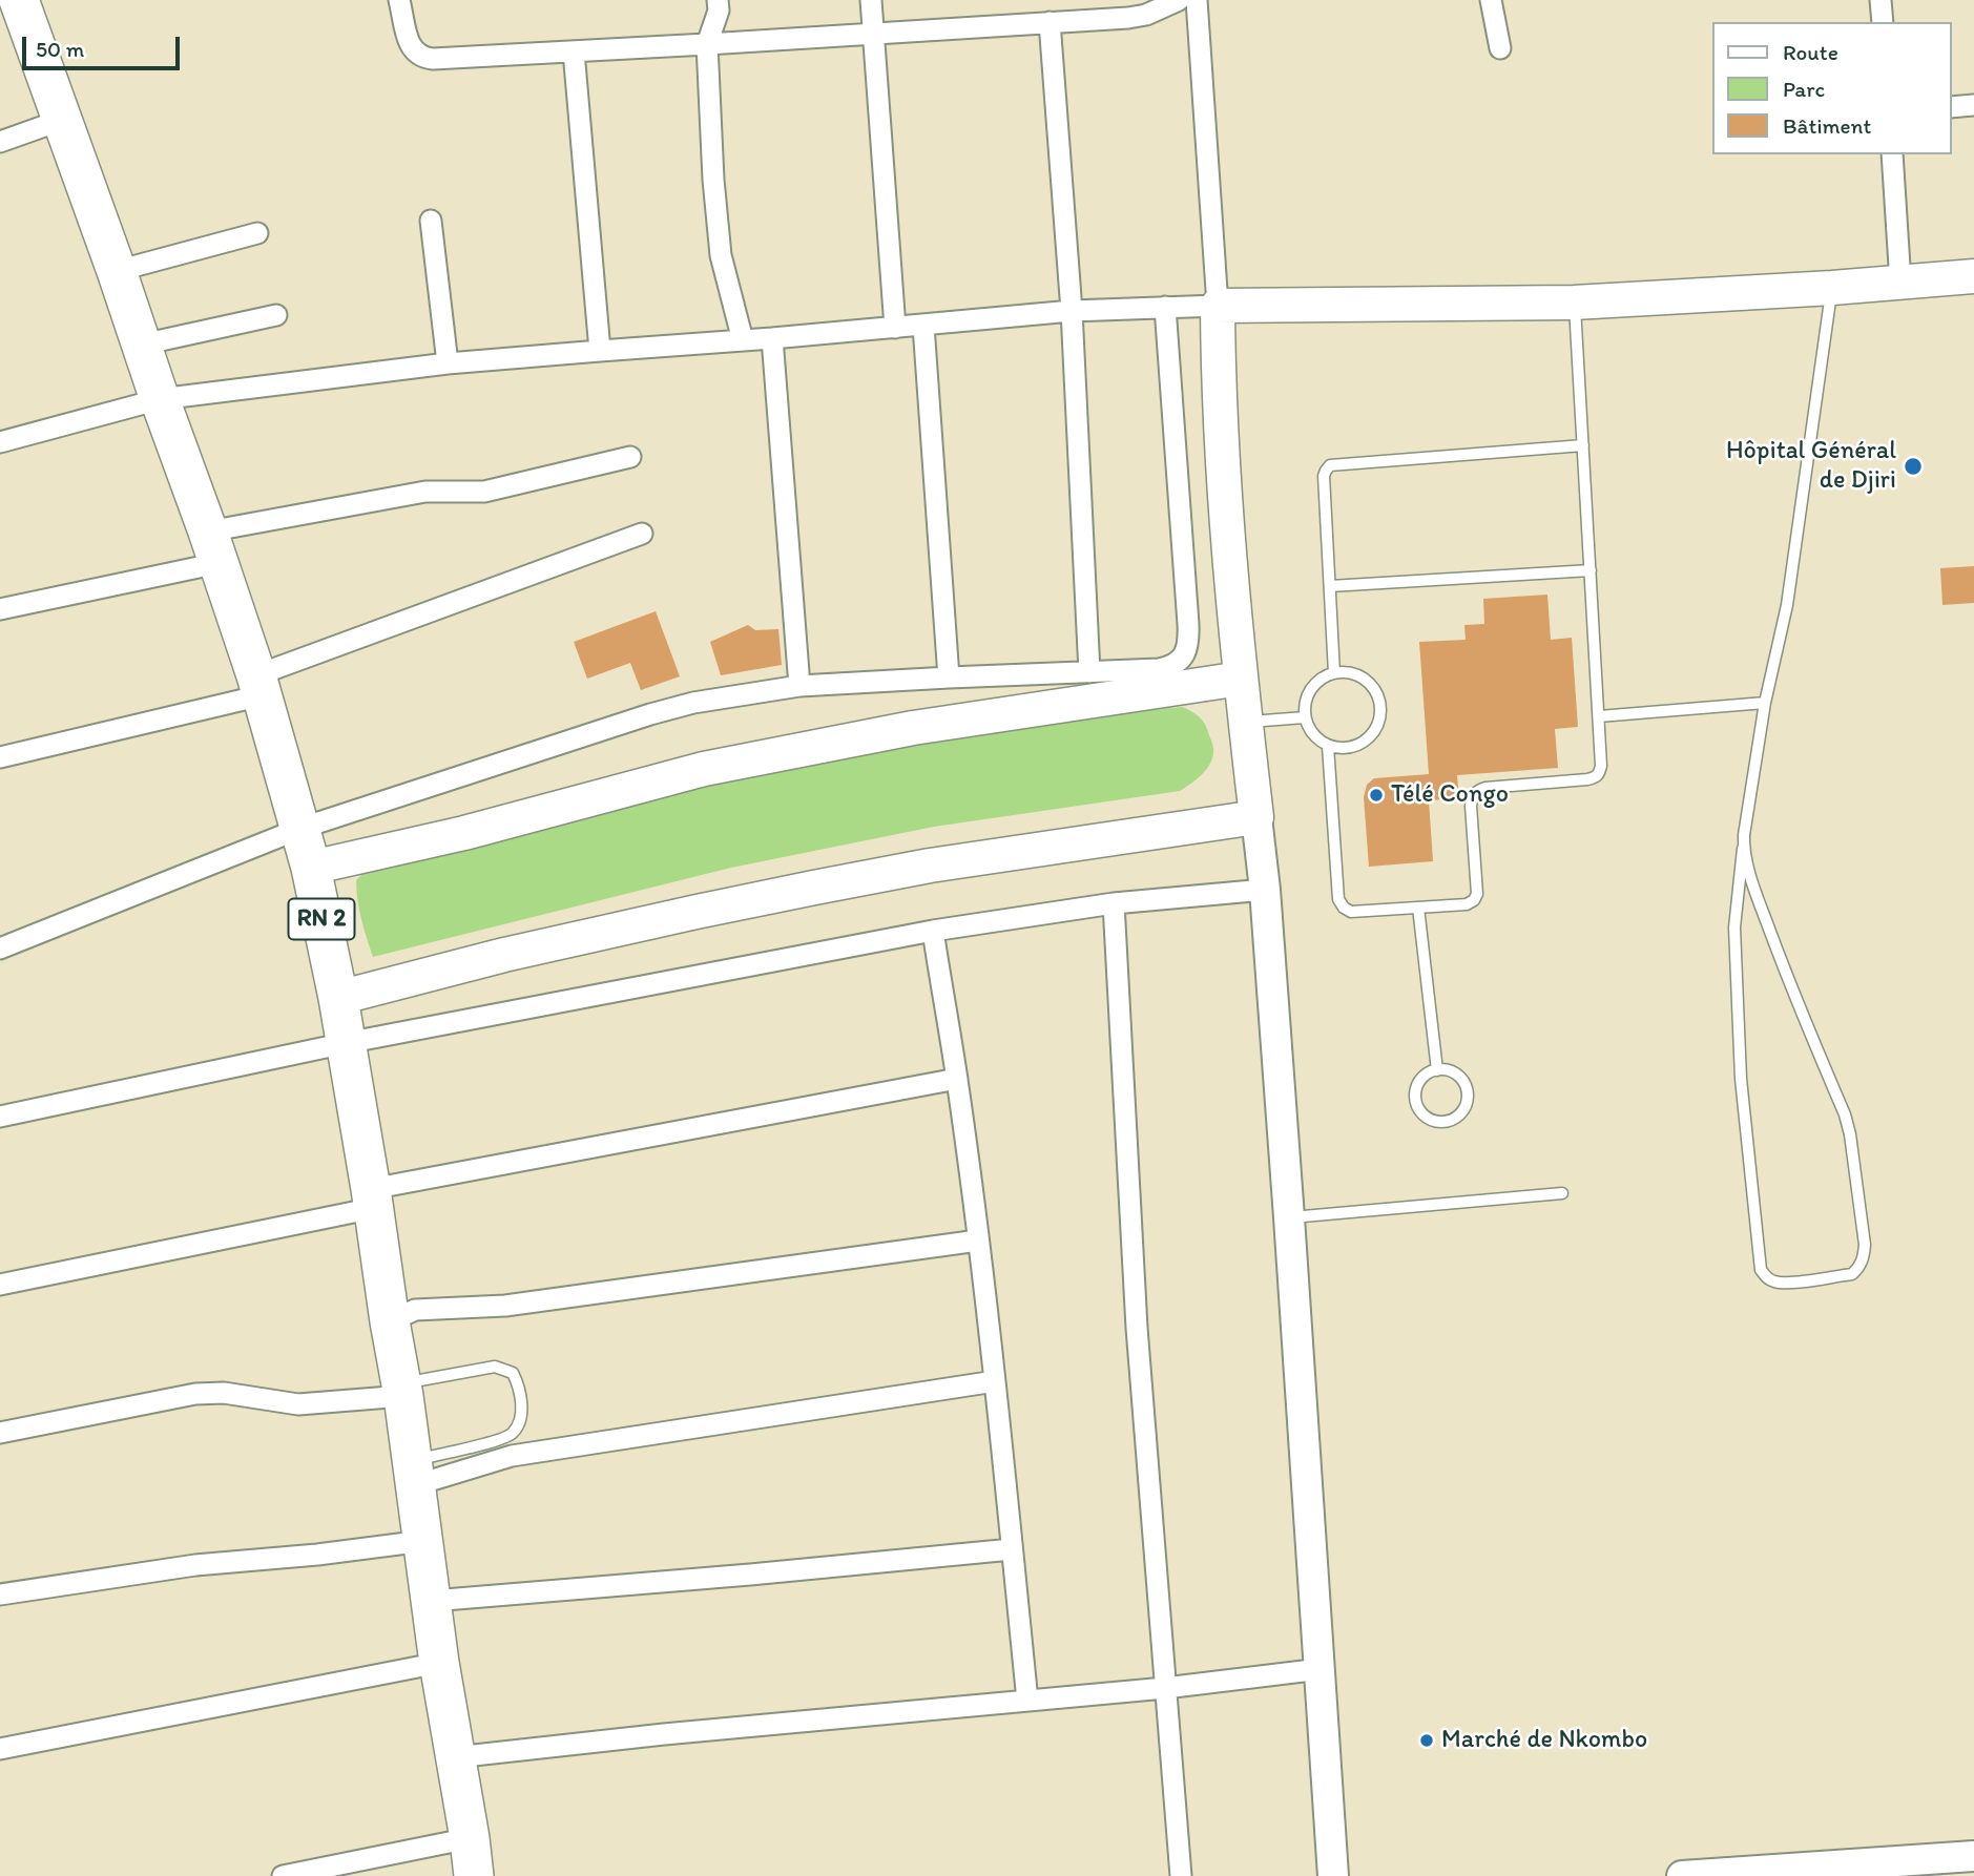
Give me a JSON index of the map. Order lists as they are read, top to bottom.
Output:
{
  "streets": {
    "highway": ["RN 2"]
  },
  "places": ["Hôpital Général de Djiri", "Télé Congo", "Marché de Nkombo"],
  "legend": ["Route", "Parc", "Bâtiment"],
  "scale_bar": "50 m"
}
